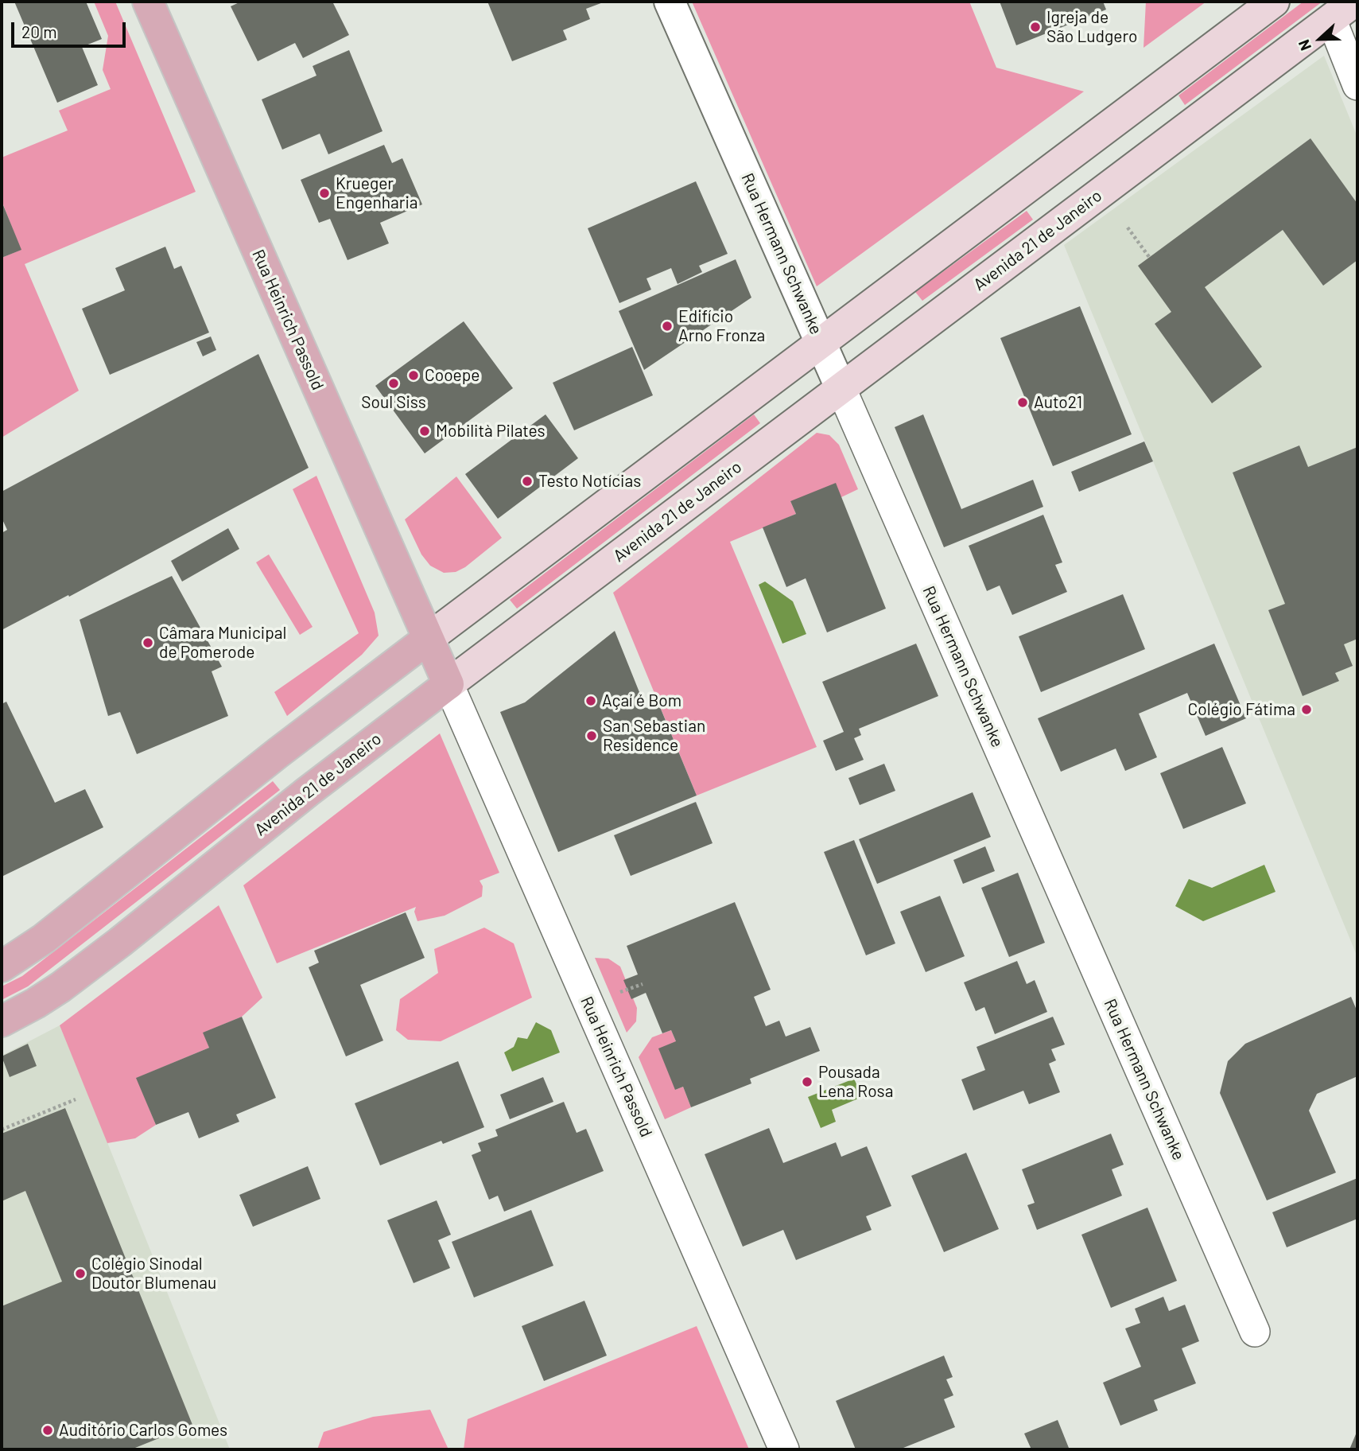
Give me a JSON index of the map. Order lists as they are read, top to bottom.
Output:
{
  "streets": {
    "main road": ["Avenida 21 de Janeiro", "Rua Heinrich Passold"],
    "street": ["Rua Hermann Schwanke"]
  },
  "crossings": [
    ["Avenida 21 de Janeiro", "Rua Hermann Schwanke"],
    ["Avenida 21 de Janeiro", "Rua Heinrich Passold"]
  ],
  "places": [
    "Igreja de São Ludgero",
    "Krueger Engenharia",
    "Edifício Arno Fronza",
    "Cooepe",
    "Soul Siss",
    "Auto21",
    "Mobilità Pilates",
    "Testo Notícias",
    "Câmara Municipal de Pomerode",
    "Açaí é Bom",
    "Colégio Fátima",
    "San Sebastian Residence",
    "Pousada Lena Rosa",
    "Colégio Sinodal Doutor Blumenau",
    "Auditório Carlos Gomes"
  ],
  "scale_bar": "20 m",
  "north": "left"
}
